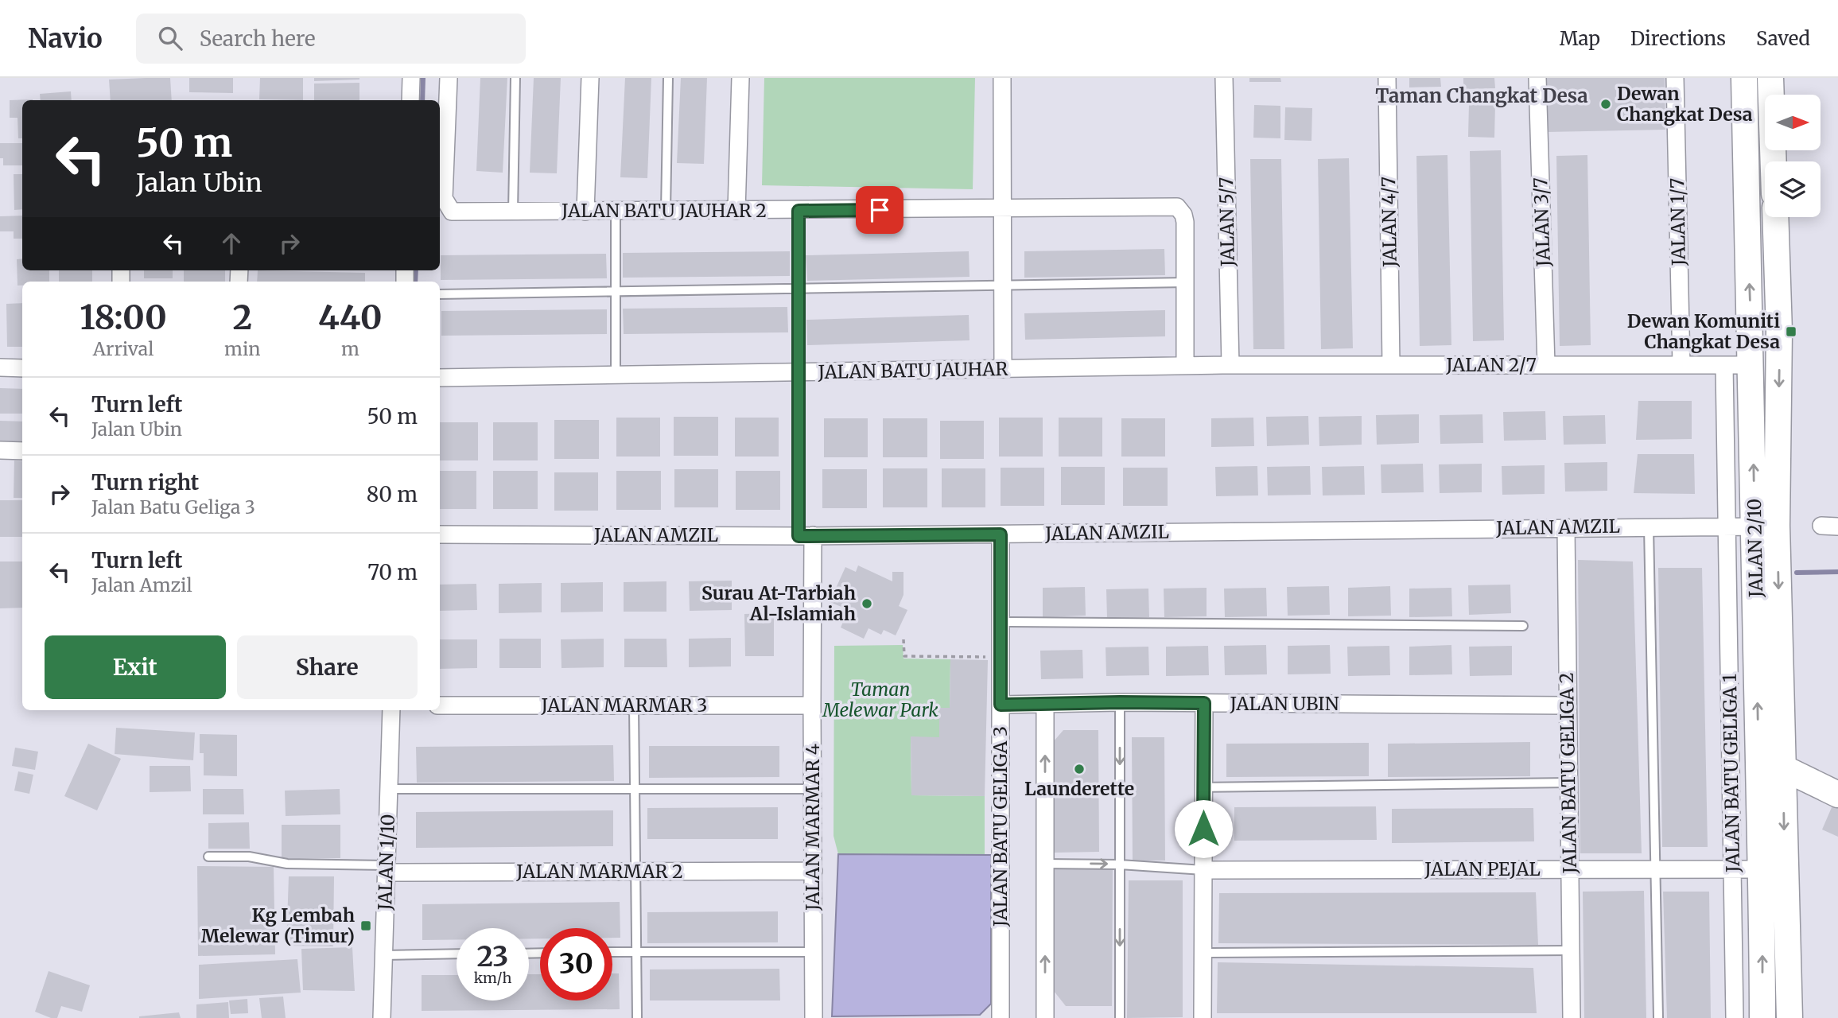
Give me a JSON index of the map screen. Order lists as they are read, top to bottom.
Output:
{
  "streets": {
    "street": [
      "JALAN BATU JAUHAR 2",
      "JALAN 5/7",
      "JALAN 4/7",
      "JALAN 3/7",
      "JALAN 1/7",
      "JALAN 2/7",
      "JALAN BATU JAUHAR",
      "JALAN AMZIL",
      "JALAN 2/10",
      "JALAN UBIN",
      "JALAN MARMAR 3",
      "JALAN BATU GELIGA 2",
      "JALAN BATU GELIGA 1",
      "JALAN BATU GELIGA 3",
      "JALAN MARMAR 4",
      "JALAN 1/10",
      "JALAN PEJAL",
      "JALAN MARMAR 2"
    ]
  },
  "crossings": [
    ["JALAN 5/7", "JALAN 2/7"],
    ["JALAN 5/7", "JALAN BATU JAUHAR"],
    ["JALAN 4/7", "JALAN 2/7"],
    ["JALAN 3/7", "JALAN 2/7"],
    ["JALAN 1/7", "JALAN 2/7"],
    ["JALAN 2/7", "JALAN BATU JAUHAR"],
    ["JALAN 2/7", "JALAN 2/10"],
    ["JALAN 2/7", "JALAN BATU GELIGA 1"],
    ["JALAN AMZIL", "JALAN 2/10"],
    ["JALAN AMZIL", "JALAN BATU GELIGA 2"],
    ["JALAN AMZIL", "JALAN BATU GELIGA 1"],
    ["JALAN AMZIL", "JALAN BATU GELIGA 3"],
    ["JALAN AMZIL", "JALAN MARMAR 4"],
    ["JALAN 2/10", "JALAN PEJAL"],
    ["JALAN UBIN", "JALAN BATU GELIGA 2"],
    ["JALAN UBIN", "JALAN BATU GELIGA 3"],
    ["JALAN MARMAR 3", "JALAN MARMAR 4"],
    ["JALAN BATU GELIGA 2", "JALAN PEJAL"],
    ["JALAN BATU GELIGA 1", "JALAN PEJAL"],
    ["JALAN MARMAR 4", "JALAN MARMAR 2"],
    ["JALAN 1/10", "JALAN MARMAR 2"]
  ],
  "districts": ["Taman Changkat Desa"],
  "parks": ["Taman Melewar Park"],
  "places": {
    "other": ["Dewan Changkat Desa", "Surau At-Tarbiah Al-Islamiah", "Launderette"],
    "transit": ["Dewan Komuniti Changkat Desa", "Kg Lembah Melewar (Timur)"]
  },
  "north": "right",
  "page": {
    "header": "Navio",
    "search": "Search here",
    "nav": ["Map", "Directions", "Saved"],
    "turn": ["50 m", "Jalan Ubin"],
    "eta": [
      "18:00",
      "Arrival",
      "2",
      "min",
      "440",
      "m"
    ],
    "list": [
      {
        "name": "Turn left",
        "note": "Jalan Ubin",
        "value": "50 m"
      },
      {
        "name": "Turn right",
        "note": "Jalan Batu Geliga 3",
        "value": "80 m"
      },
      {
        "name": "Turn left",
        "note": "Jalan Amzil",
        "value": "70 m"
      }
    ],
    "buttons": ["Exit", "Share"],
    "speed": "23 km/h",
    "limit": "30"
  }
}
